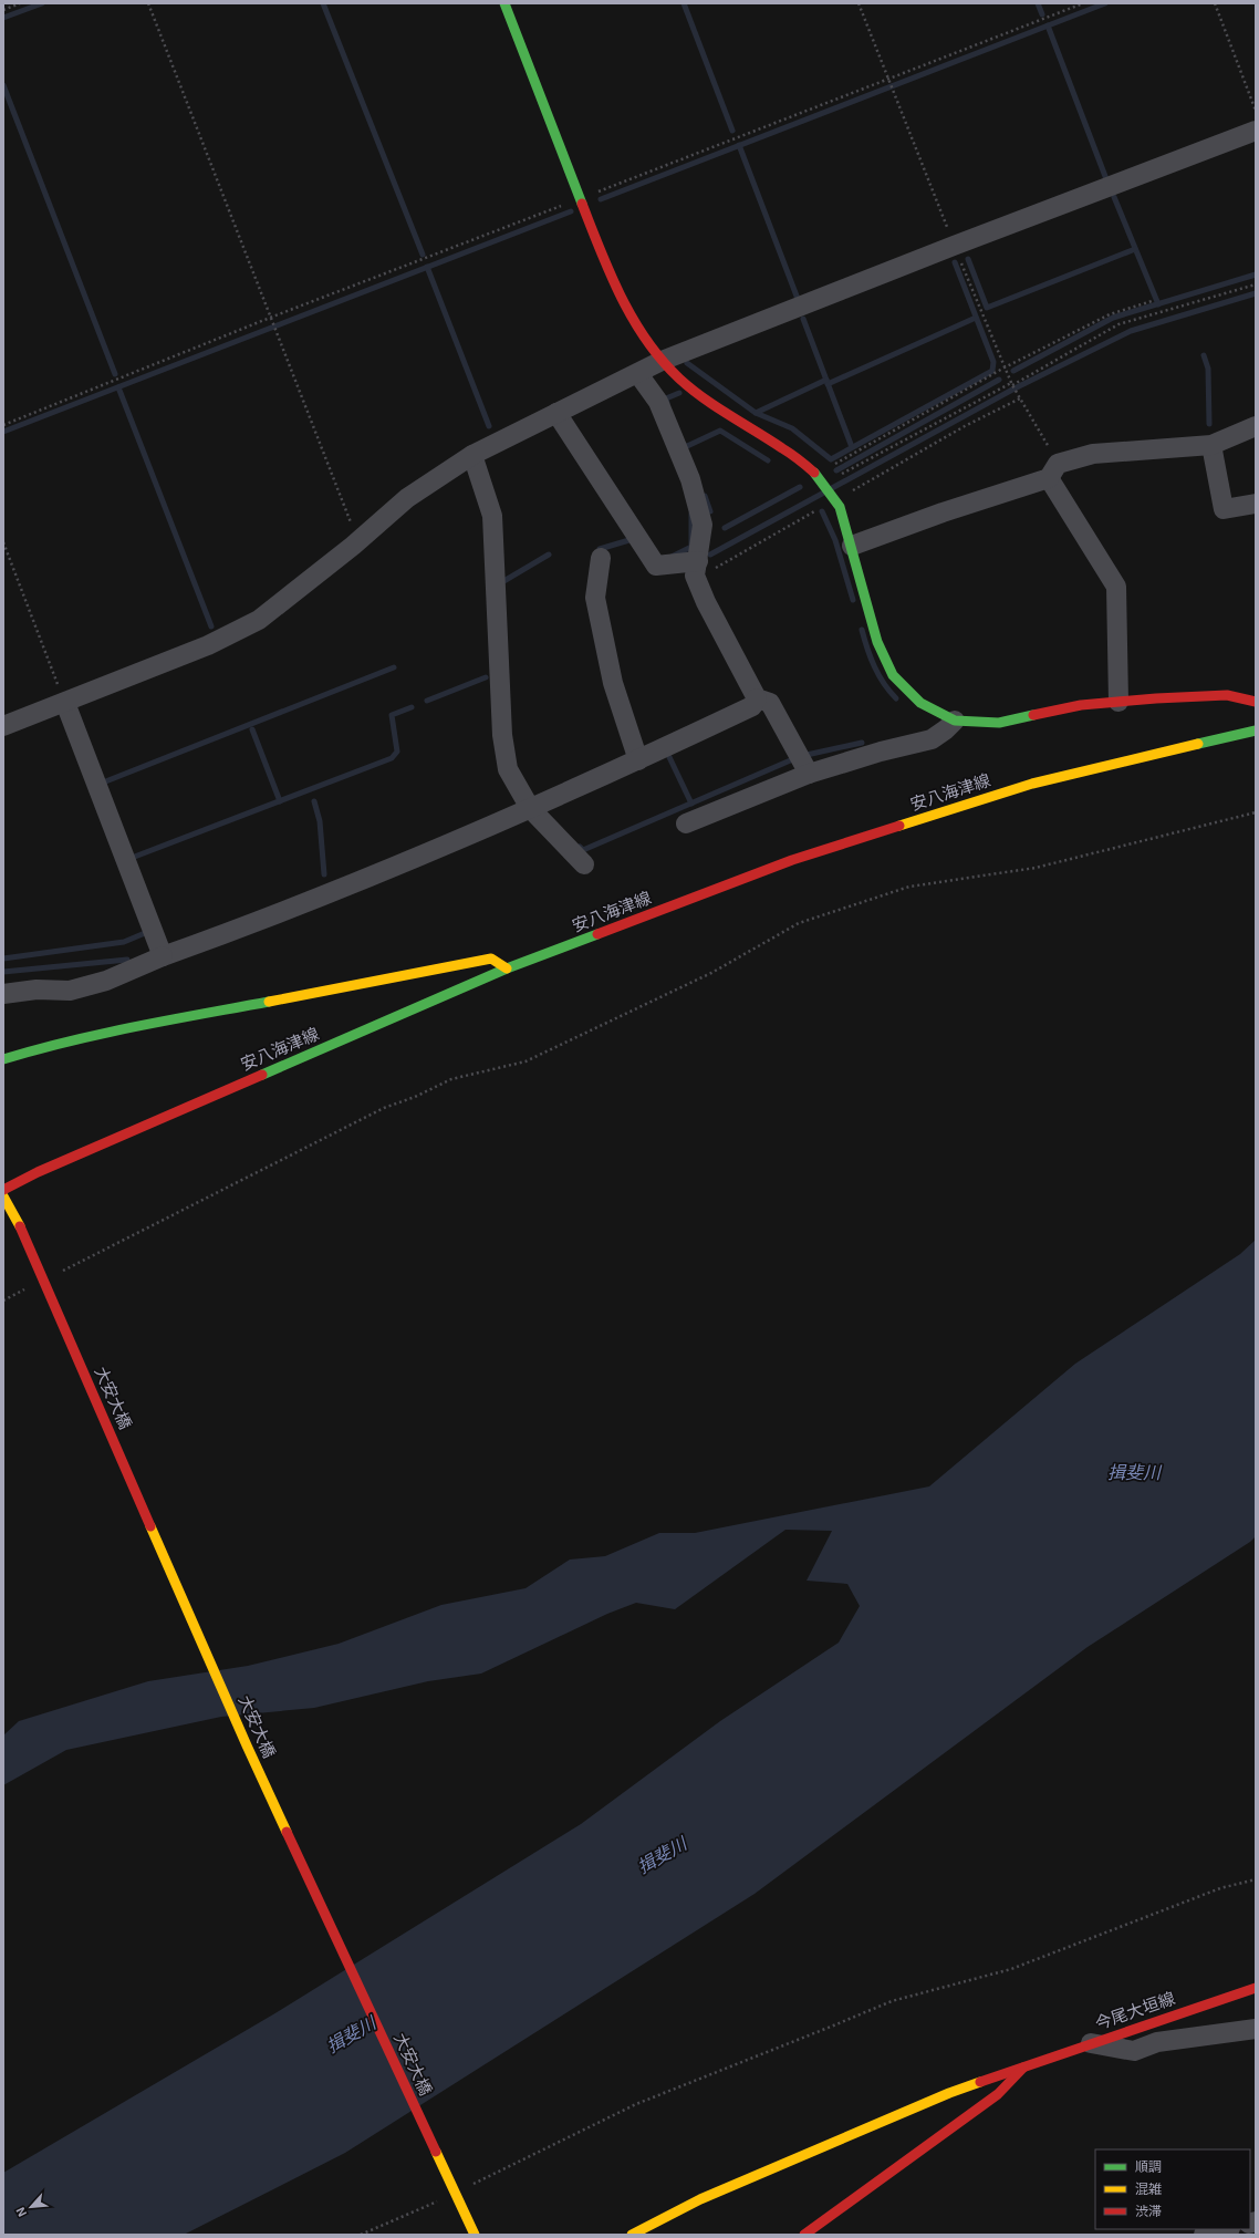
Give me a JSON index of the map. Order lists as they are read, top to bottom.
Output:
{
  "streets": {
    "main road": ["安八海津線", "大安大橋", "今尾大垣線"]
  },
  "water": ["揖斐川"],
  "legend": ["順調", "混雑", "渋滞"],
  "north": "bottom left"
}
